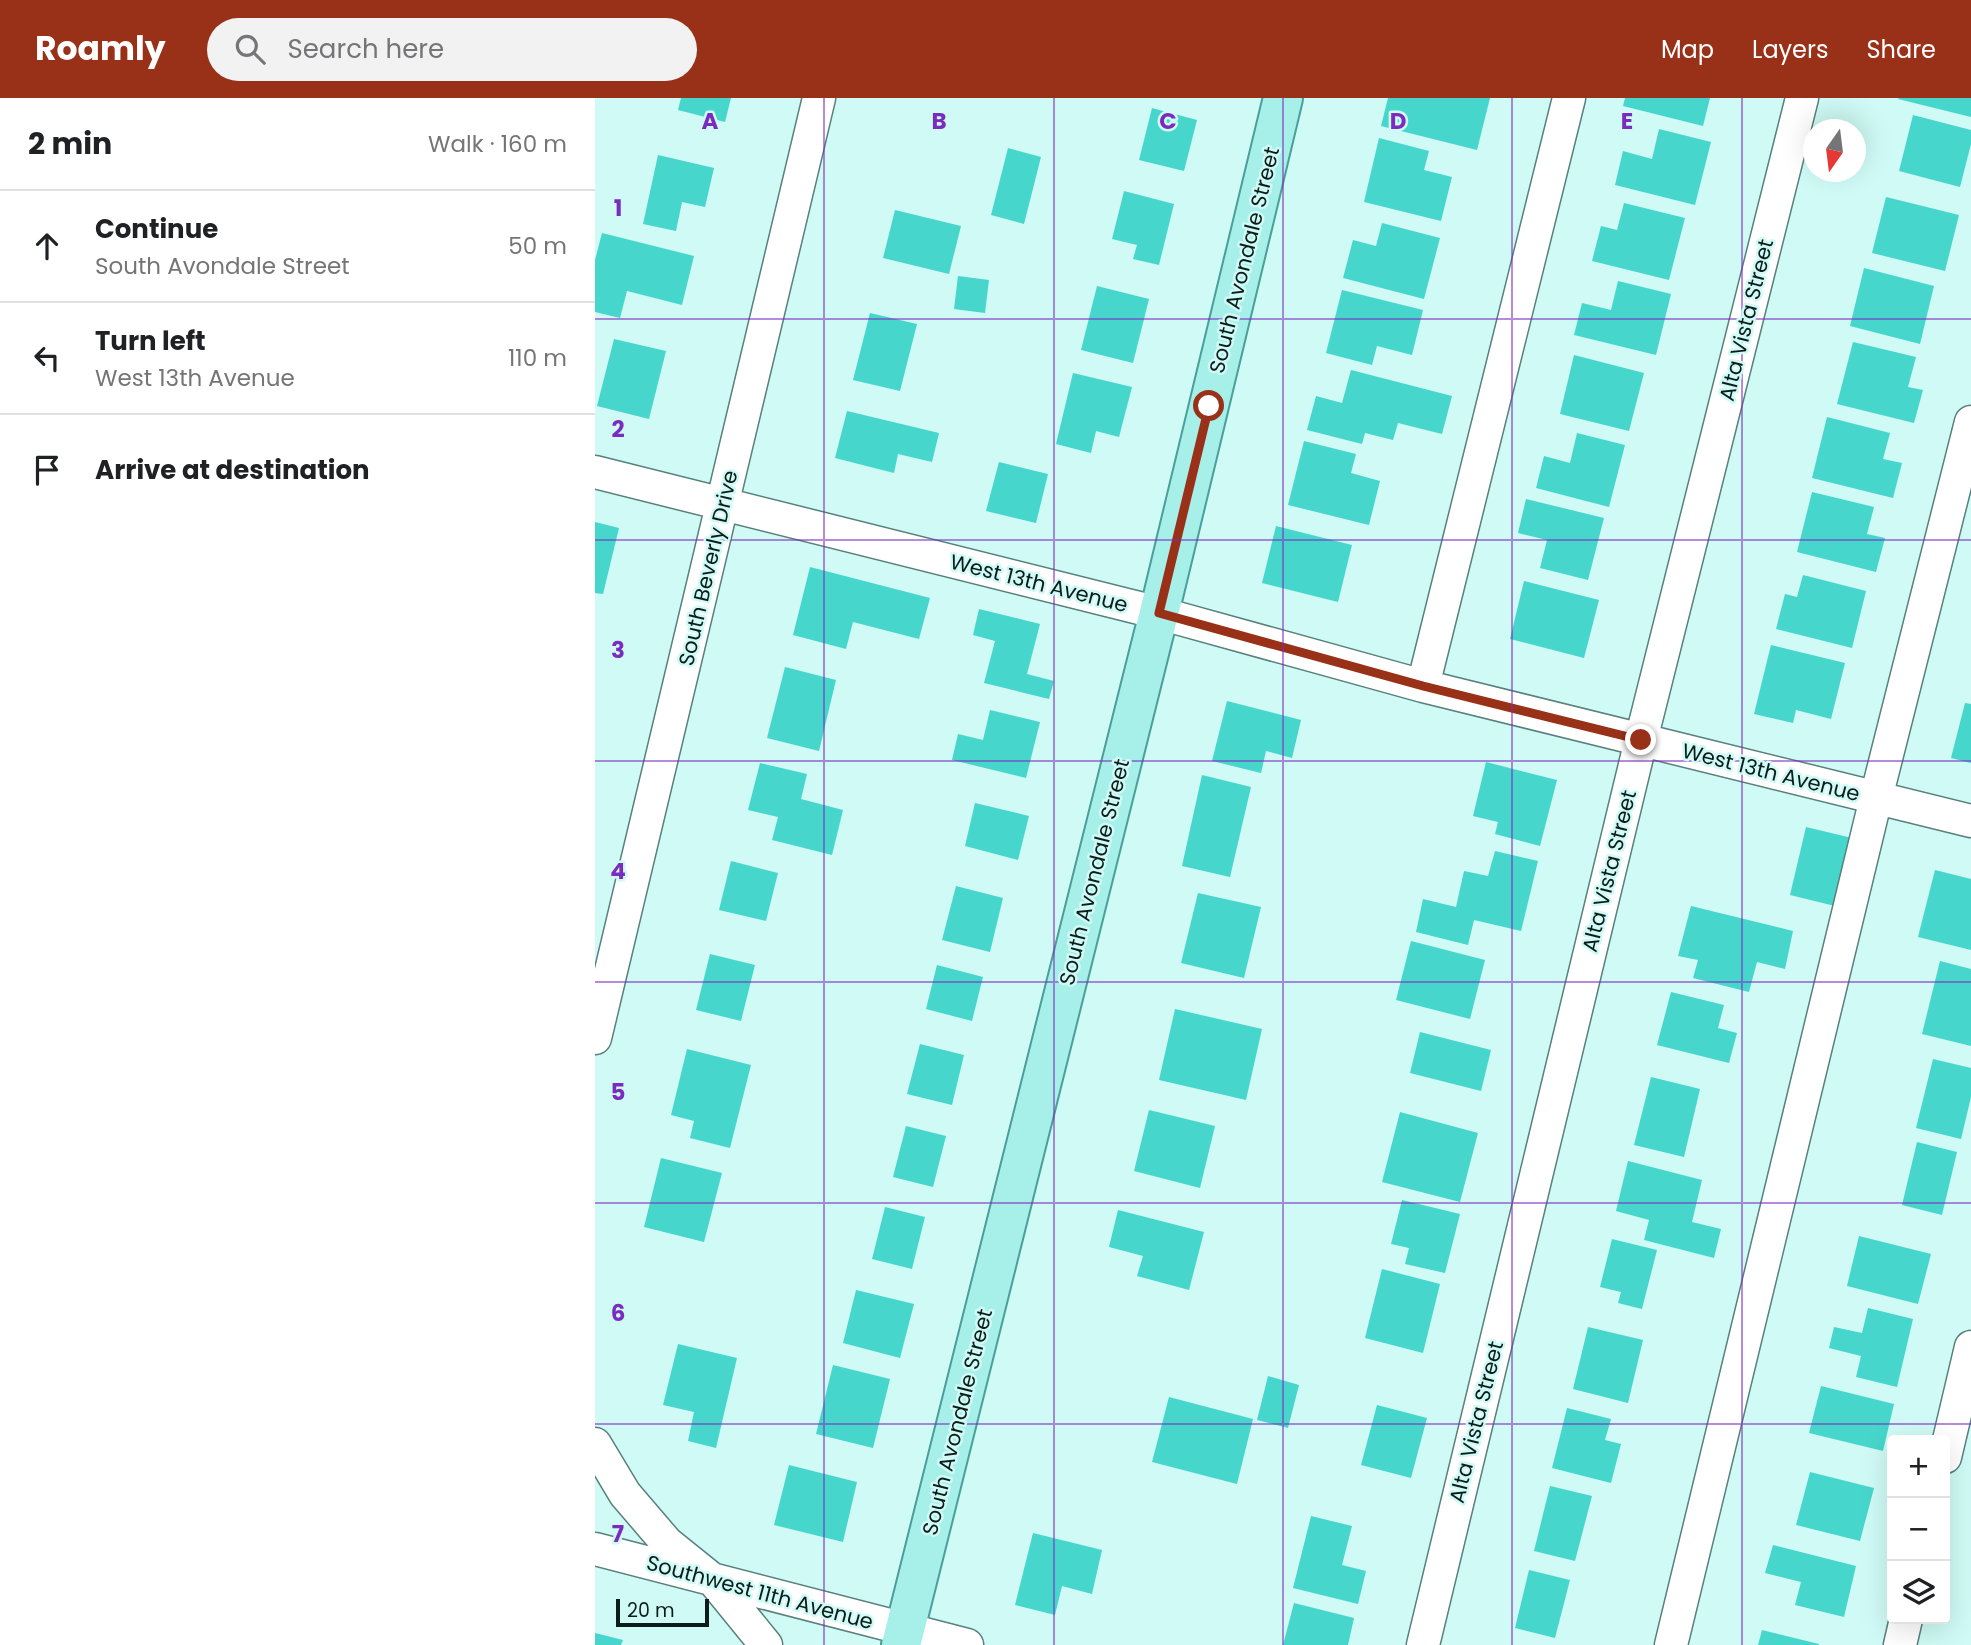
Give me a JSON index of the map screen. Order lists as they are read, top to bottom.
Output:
{
  "streets": {
    "main road": ["South Avondale Street"],
    "street": [
      "Alta Vista Street",
      "South Beverly Drive",
      "West 13th Avenue",
      "Southwest 11th Avenue"
    ]
  },
  "crossings": [
    ["South Avondale Street", "West 13th Avenue"],
    ["South Avondale Street", "Southwest 11th Avenue"],
    ["Alta Vista Street", "West 13th Avenue"],
    ["South Beverly Drive", "West 13th Avenue"]
  ],
  "scale_bar": "20 m",
  "north": "bottom",
  "page": {
    "header": "Roamly",
    "search": "Search here",
    "nav": ["Map", "Layers", "Share"],
    "heading": ["2 min", "Walk · 160 m"],
    "list": [
      ["Continue", "South Avondale Street", "50 m"],
      ["Turn left", "West 13th Avenue", "110 m"],
      "Arrive at destination"
    ],
    "map_buttons": ["+", "−"],
    "scale": "20 m"
  },
  "grid": {
    "columns": [
      "A",
      "B",
      "C",
      "D",
      "E"
    ],
    "rows": [
      "1",
      "2",
      "3",
      "4",
      "5",
      "6",
      "7"
    ]
  }
}
